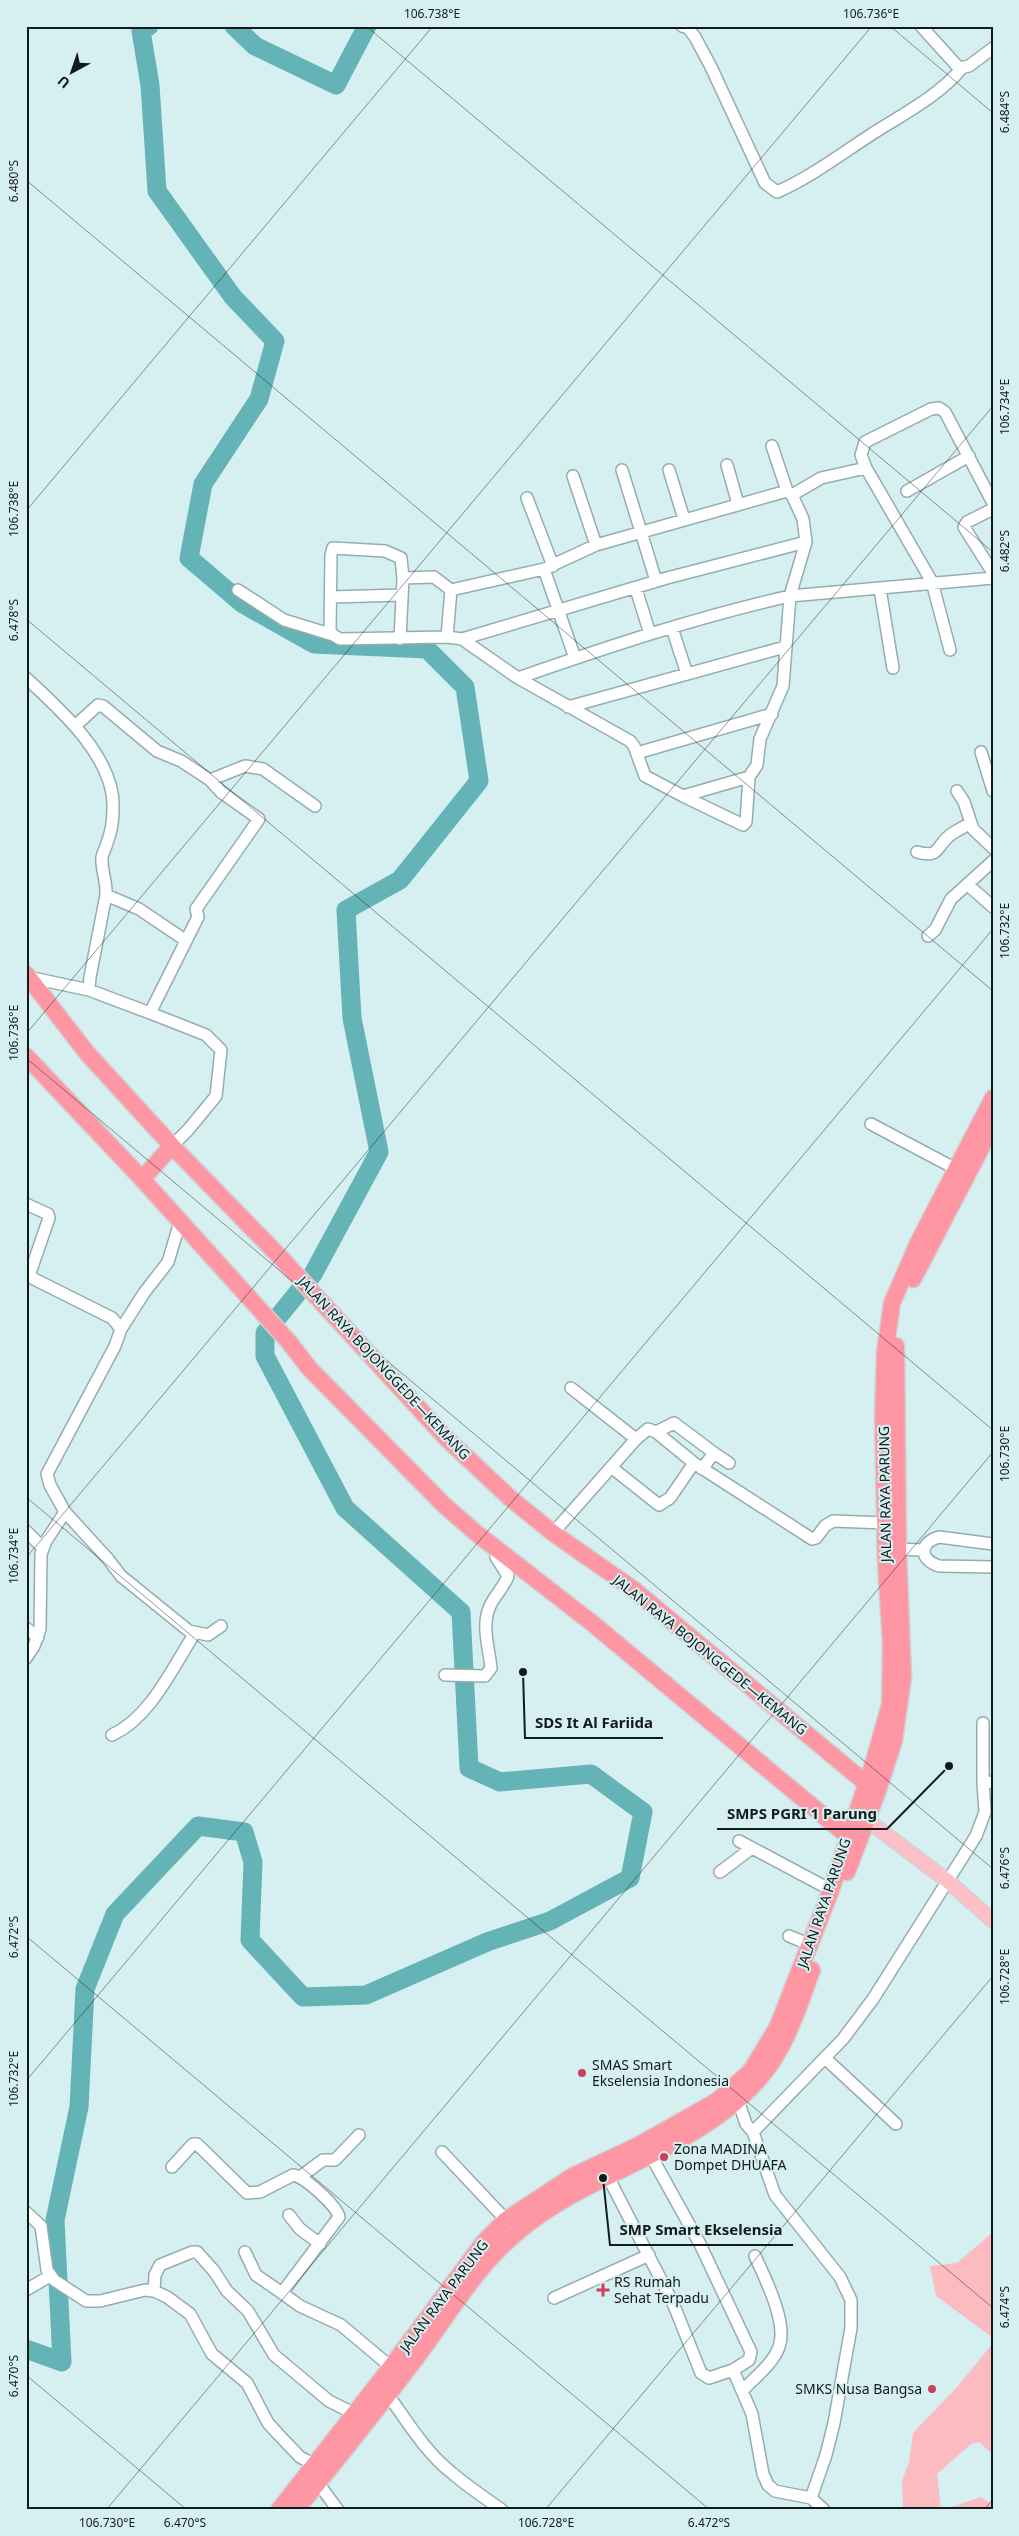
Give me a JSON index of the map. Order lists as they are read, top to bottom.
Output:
{
  "streets": {
    "highway": ["JALAN RAYA BOJONGGEDE—KEMANG", "JALAN RAYA PARUNG"]
  },
  "crossings": [
    ["JALAN RAYA BOJONGGEDE—KEMANG", "JALAN RAYA PARUNG"]
  ],
  "places": {
    "other": [
      "SDS It Al Fariida",
      "SMPS PGRI 1 Parung",
      "SMAS Smart Ekselensia Indonesia",
      "Zona MADINA Dompet DHUAFA",
      "SMP Smart Ekselensia",
      "SMKS Nusa Bangsa"
    ],
    "health": ["RS Rumah Sehat Terpadu"]
  },
  "north": "bottom left",
  "coordinates": [
    "106.738°E",
    "106.736°E",
    "6.484°S",
    "6.480°S",
    "106.734°E",
    "6.482°S",
    "6.478°S",
    "106.732°E",
    "106.730°E",
    "6.476°S",
    "6.472°S",
    "106.728°E",
    "6.474°S",
    "6.470°S"
  ]
}
